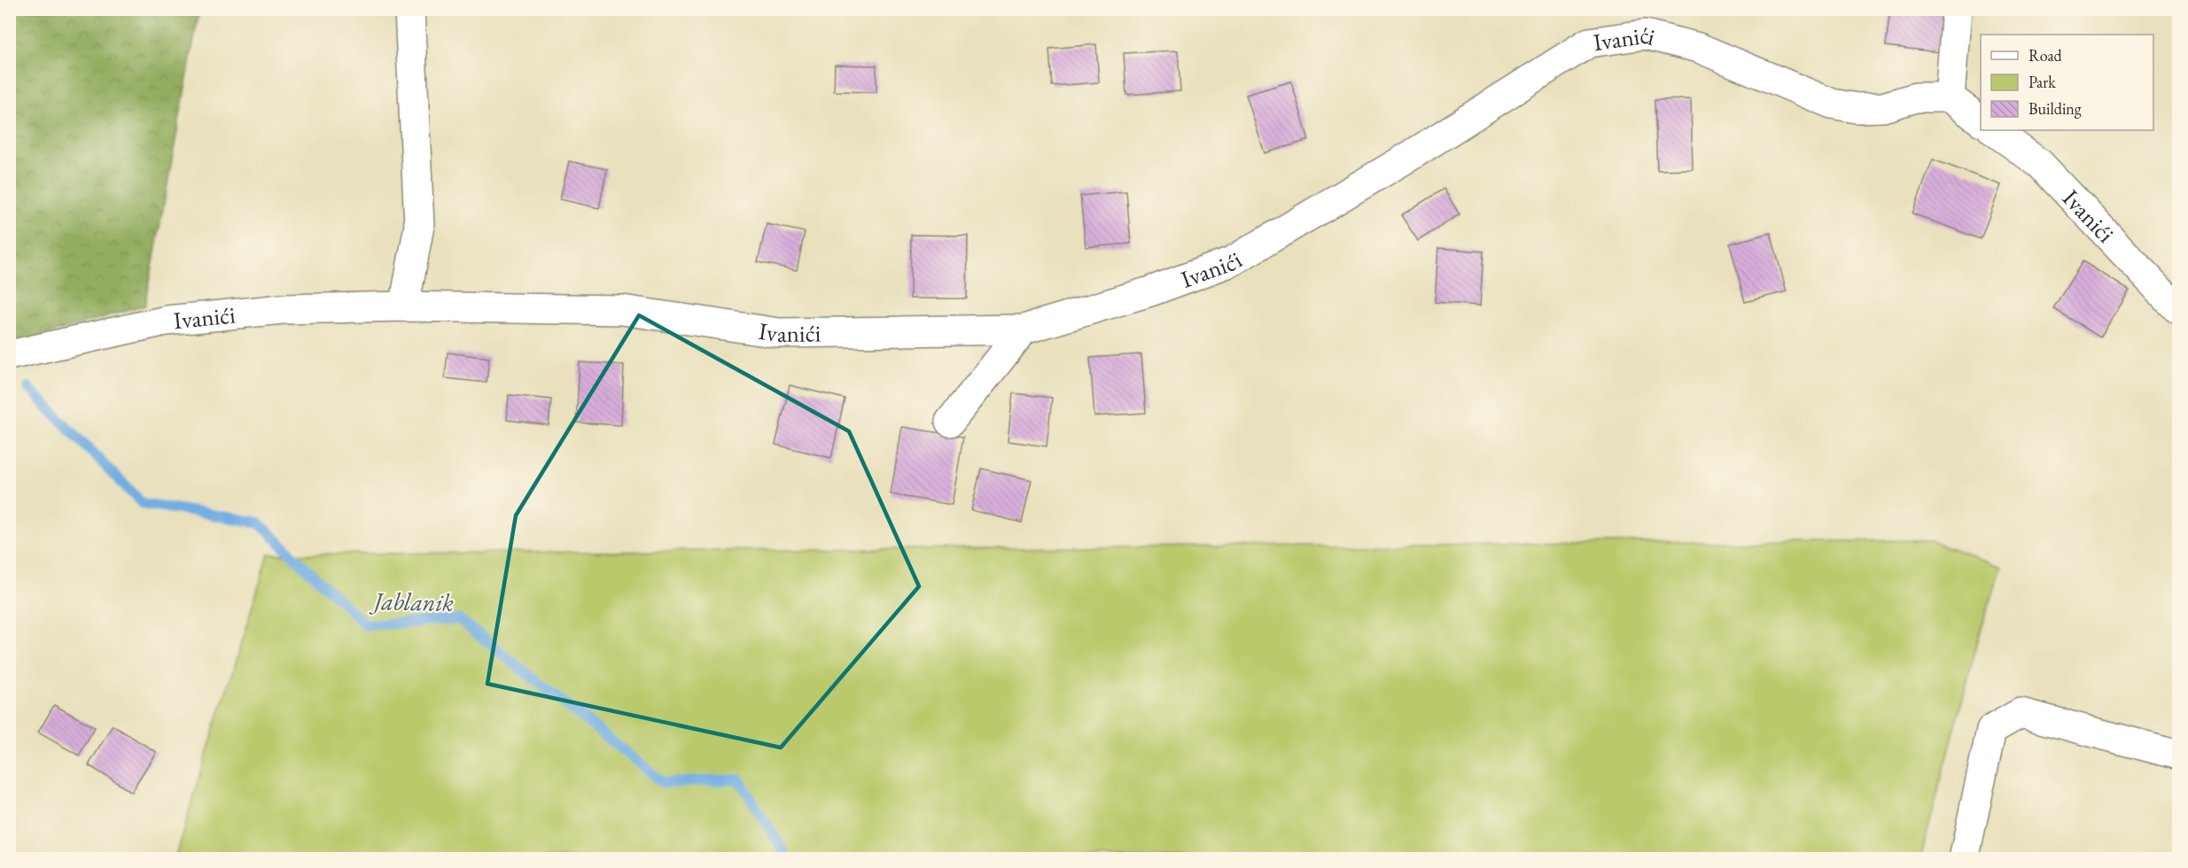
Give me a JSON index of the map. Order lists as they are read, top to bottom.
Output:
{
  "streets": {
    "street": ["Ivanići"]
  },
  "water": ["Jablanik"],
  "legend": ["Road", "Park", "Building"]
}
